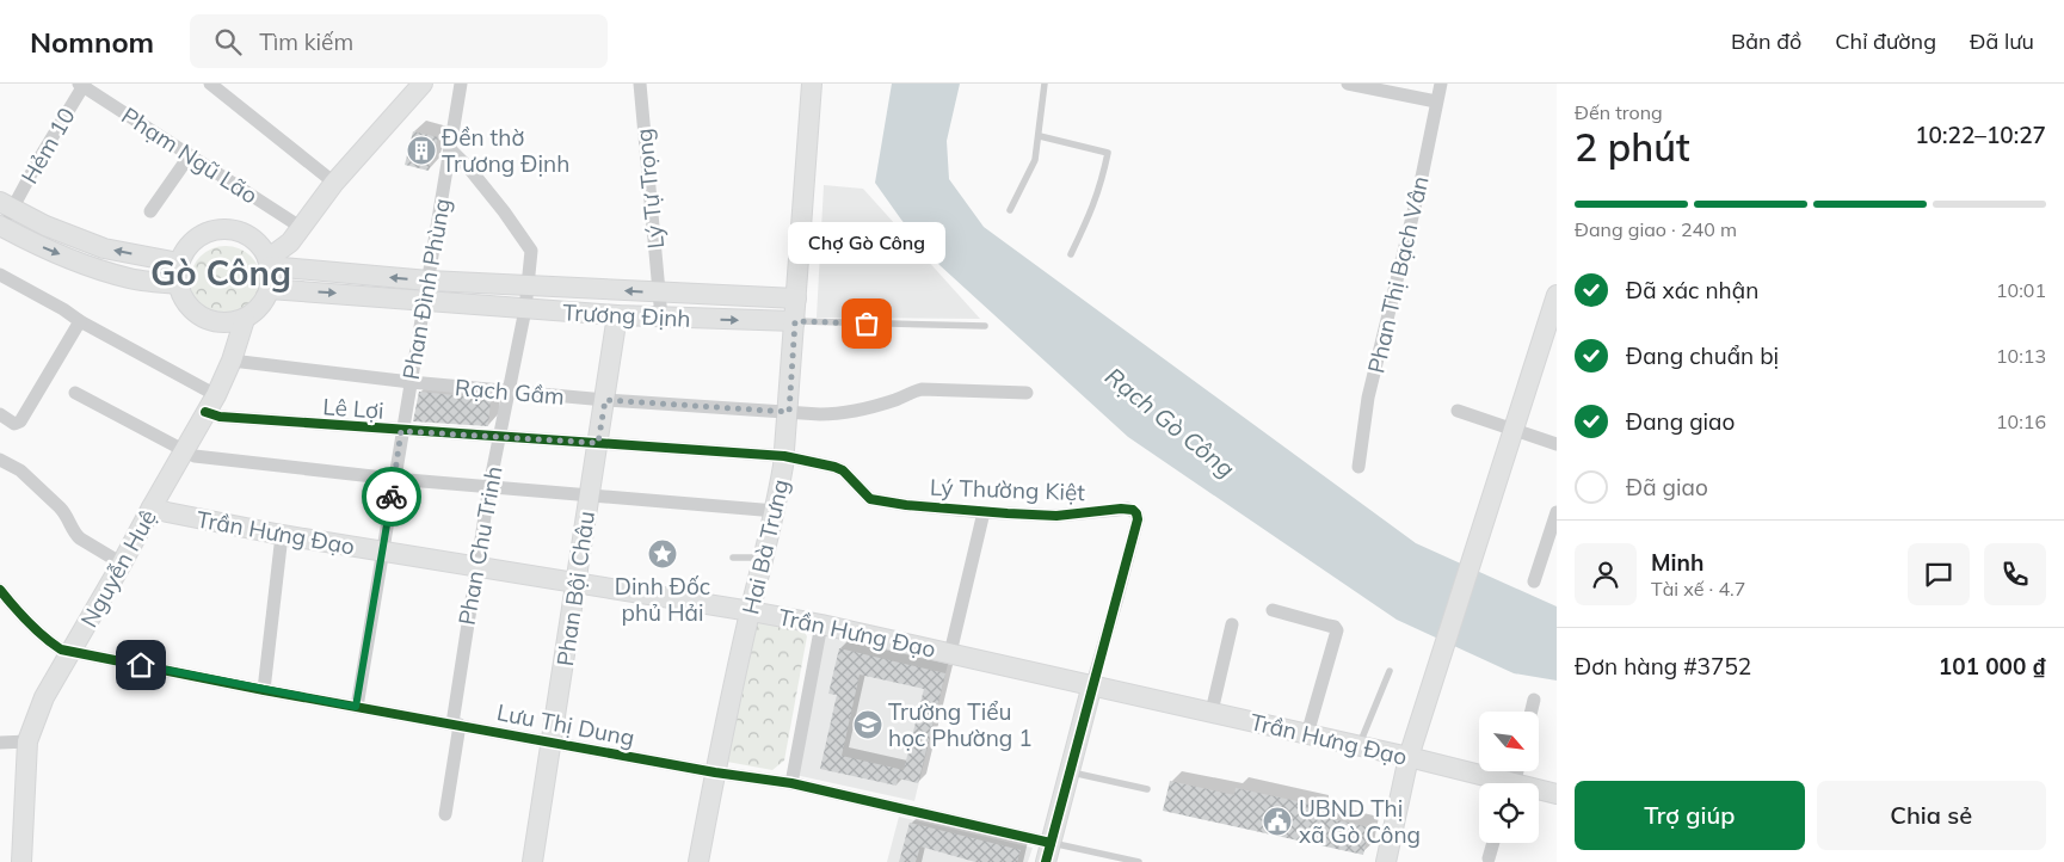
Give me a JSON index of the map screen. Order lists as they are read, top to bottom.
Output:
{
  "streets": {
    "street": [
      "Hẻm 10",
      "Phạm Ngũ Lão",
      "Lý Tự Trọng",
      "Phan Thị Bạch Vân",
      "Phan Đình Phùng",
      "Trương Định",
      "Rạch Gầm",
      "Lê Lợi",
      "Lý Thường Kiệt",
      "Trần Hưng Đạo",
      "Phan Chu Trinh",
      "Hai Bà Trưng",
      "Nguyễn Huệ",
      "Phan Bội Châu",
      "Lưu Thị Dung"
    ]
  },
  "crossings": [
    ["Hẻm 10", "Phạm Ngũ Lão"],
    ["Lý Tự Trọng", "Trương Định"],
    ["Phan Đình Phùng", "Trương Định"],
    ["Phan Đình Phùng", "Rạch Gầm"],
    ["Phan Đình Phùng", "Lê Lợi"],
    ["Phan Đình Phùng", "Trần Hưng Đạo"],
    ["Phan Đình Phùng", "Phan Chu Trinh"],
    ["Phan Đình Phùng", "Lưu Thị Dung"],
    ["Trương Định", "Phan Chu Trinh"],
    ["Trương Định", "Hai Bà Trưng"],
    ["Trương Định", "Nguyễn Huệ"],
    ["Trương Định", "Phan Bội Châu"],
    ["Rạch Gầm", "Phan Chu Trinh"],
    ["Rạch Gầm", "Hai Bà Trưng"],
    ["Rạch Gầm", "Nguyễn Huệ"],
    ["Rạch Gầm", "Phan Bội Châu"],
    ["Lê Lợi", "Lý Thường Kiệt"],
    ["Lê Lợi", "Phan Chu Trinh"],
    ["Lê Lợi", "Hai Bà Trưng"],
    ["Lê Lợi", "Nguyễn Huệ"],
    ["Lê Lợi", "Phan Bội Châu"],
    ["Lý Thường Kiệt", "Trần Hưng Đạo"],
    ["Lý Thường Kiệt", "Hai Bà Trưng"],
    ["Trần Hưng Đạo", "Phan Chu Trinh"],
    ["Trần Hưng Đạo", "Hai Bà Trưng"],
    ["Trần Hưng Đạo", "Nguyễn Huệ"],
    ["Trần Hưng Đạo", "Phan Bội Châu"],
    ["Phan Chu Trinh", "Lưu Thị Dung"],
    ["Hai Bà Trưng", "Lưu Thị Dung"],
    ["Nguyễn Huệ", "Lưu Thị Dung"],
    ["Phan Bội Châu", "Lưu Thị Dung"]
  ],
  "districts": ["Gò Công"],
  "water": ["Rạch Gò Công"],
  "places": {
    "building": ["Đền thờ Trương Định"],
    "other": ["Chợ Gò Công"],
    "place": ["Dinh Đốc phủ Hải"],
    "school or university": ["Trường Tiểu học Phường 1"],
    "public building": ["UBND Thị xã Gò Công"]
  },
  "north": "bottom right",
  "page": {
    "header": "Nomnom",
    "search": "Tìm kiếm",
    "nav": ["Bản đồ", "Chỉ đường", "Đã lưu"],
    "heading": ["2 phút", "Đến trong", "10:22–10:27"],
    "panel": [
      "Minh",
      "Tài xế · 4.7",
      "Đơn hàng #3752",
      "101 000 ₫"
    ],
    "bar": "Đang giao · 240 m",
    "bubble": "Chợ Gò Công",
    "list": [
      ["Đã xác nhận", "10:01"],
      ["Đang chuẩn bị", "10:13"],
      ["Đang giao", "10:16"],
      "Đã giao"
    ],
    "buttons": ["Trợ giúp", "Chia sẻ"]
  }
}
